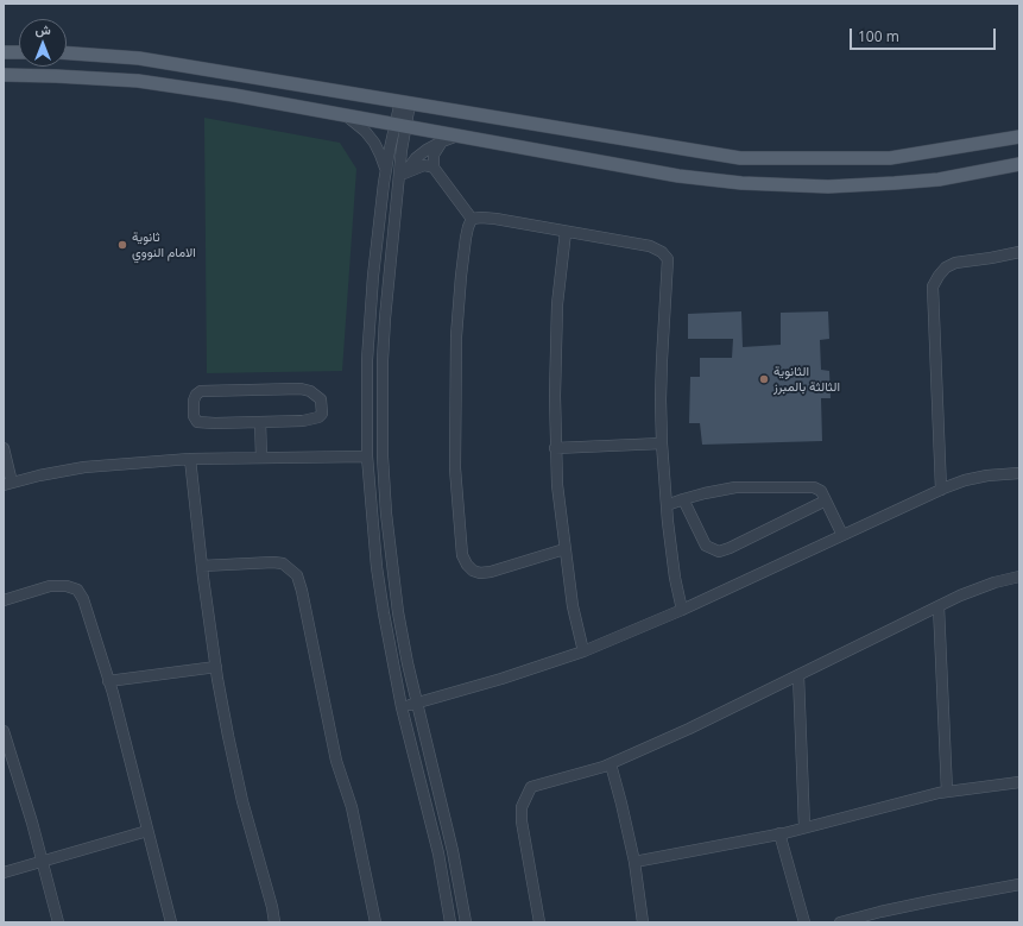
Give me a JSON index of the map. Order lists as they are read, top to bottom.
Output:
{
  "places": ["ثانوية الامام النووي", "الثانوية الثالثة بالمبرز"],
  "scale_bar": "100 m",
  "north": "top"
}
